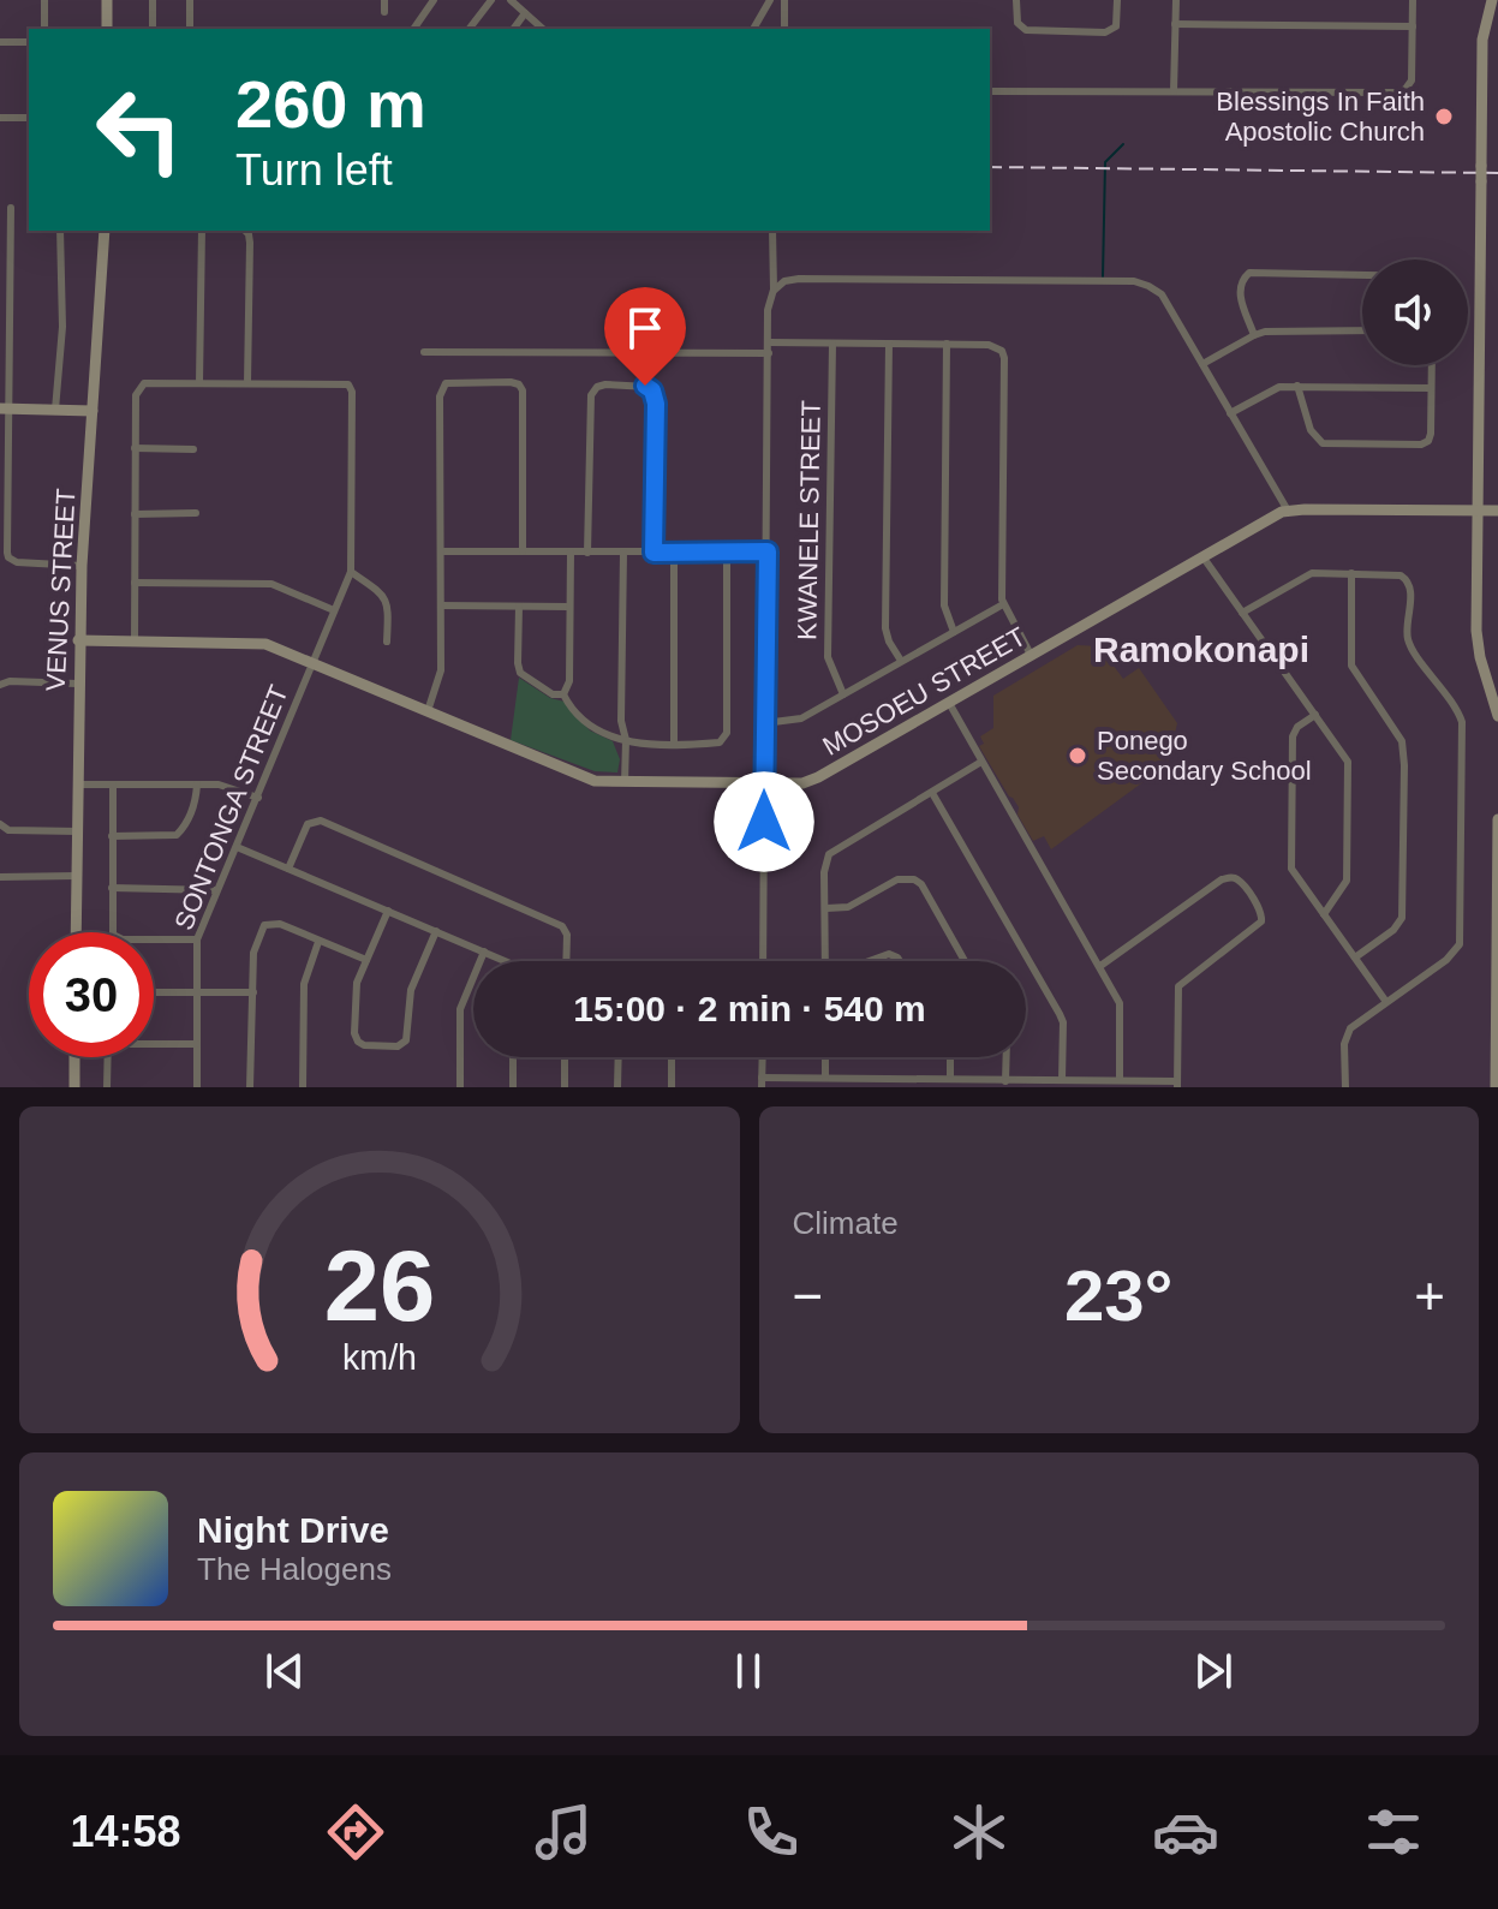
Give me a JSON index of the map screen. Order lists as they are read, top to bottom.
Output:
{
  "streets": {
    "street": [
      "KWANELE STREET",
      "VENUS STREET",
      "MOSOEU STREET",
      "SONTONGA STREET"
    ]
  },
  "crossings": [
    ["VENUS STREET", "MOSOEU STREET"],
    ["MOSOEU STREET", "SONTONGA STREET"]
  ],
  "districts": ["Ramokonapi"],
  "places": ["Blessings In Faith Apostolic Church", "Ponego Secondary School"],
  "page": {
    "turn": ["260 m", "Turn left"],
    "limit": "30",
    "trip": "15:00 · 2 min · 540 m",
    "tile": "Climate",
    "heat": ["−", "23°", "+"],
    "song": ["Night Drive", "The Halogens"],
    "tabs": "14:58",
    "gauge": ["26", "km/h"]
  }
}
